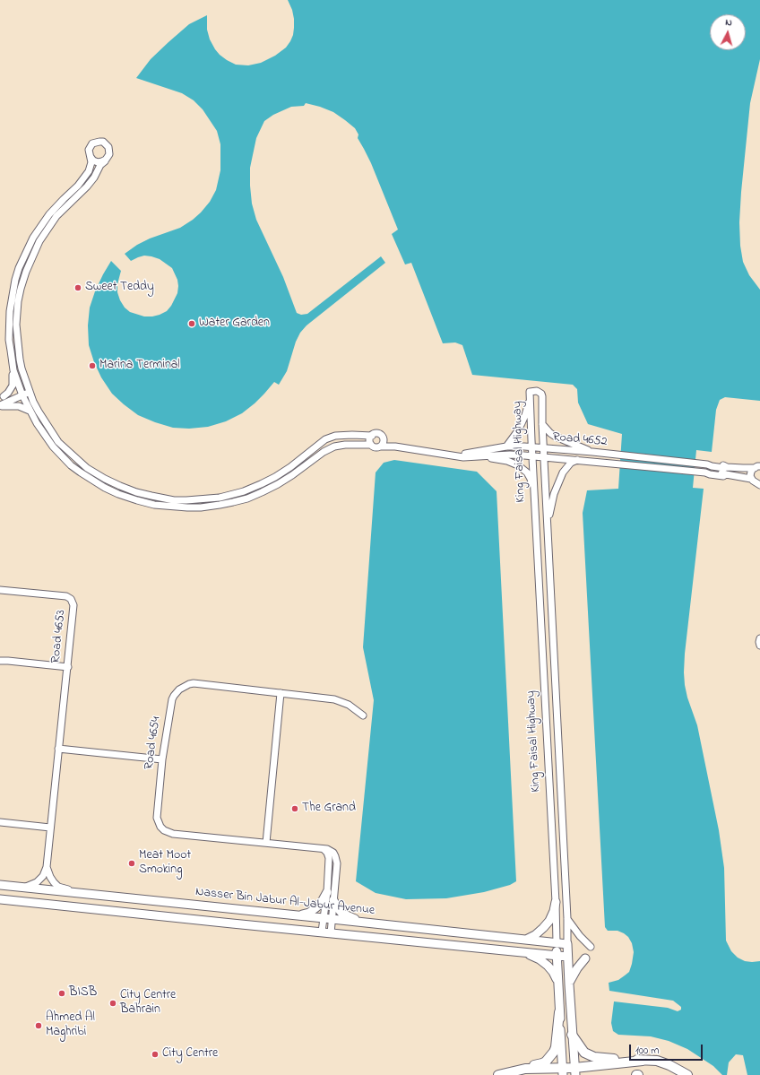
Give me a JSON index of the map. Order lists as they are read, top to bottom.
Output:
{
  "streets": {
    "main road": ["King Faisal Highway", "Nasser Bin Jabur Al-Jabur Avenue"],
    "street": ["Road 4652", "Road 4653", "Road 4654"]
  },
  "crossings": [
    ["Road 4652", "King Faisal Highway"],
    ["King Faisal Highway", "Nasser Bin Jabur Al-Jabur Avenue"],
    ["Road 4653", "Nasser Bin Jabur Al-Jabur Avenue"]
  ],
  "places": [
    "Sweet Teddy",
    "Water Garden",
    "Marina Terminal",
    "The Grand",
    "Meat Moot Smoking",
    "BISB",
    "City Centre Bahrain",
    "Ahmed Al Maghribi",
    "City Centre"
  ],
  "scale_bar": "100 m",
  "north": "top"
}
